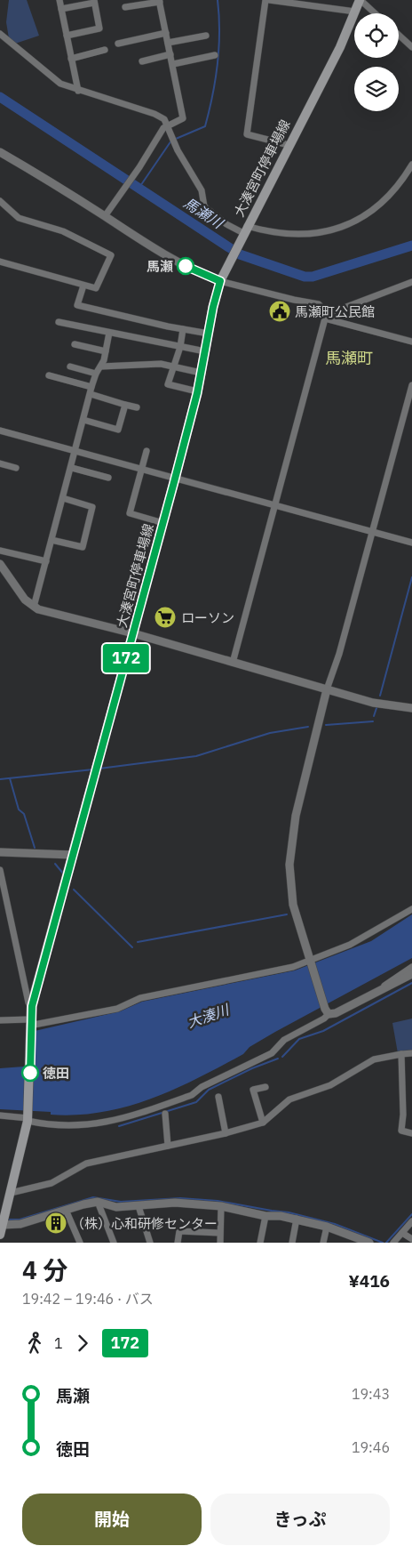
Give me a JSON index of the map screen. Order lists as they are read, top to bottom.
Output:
{
  "streets": {
    "main road": ["大湊宮町停車場線"]
  },
  "districts": ["馬瀬町"],
  "water": ["馬瀬川", "大湊川"],
  "places": {
    "other": ["馬瀬", "徳田"],
    "public building": ["馬瀬町公民館"],
    "supermarket": ["ローソン"],
    "building": ["（株）心和研修センター"]
  },
  "lines": ["bus line 172"],
  "page": {
    "on_map": "172",
    "heading": ["4 分", "19:42 – 19:46 · バス", "¥416"],
    "legs": ["1", "172"],
    "list": [
      {
        "name": "馬瀬",
        "value": "19:43"
      },
      {
        "name": "徳田",
        "value": "19:46"
      }
    ],
    "buttons": ["開始", "きっぷ"]
  }
}
